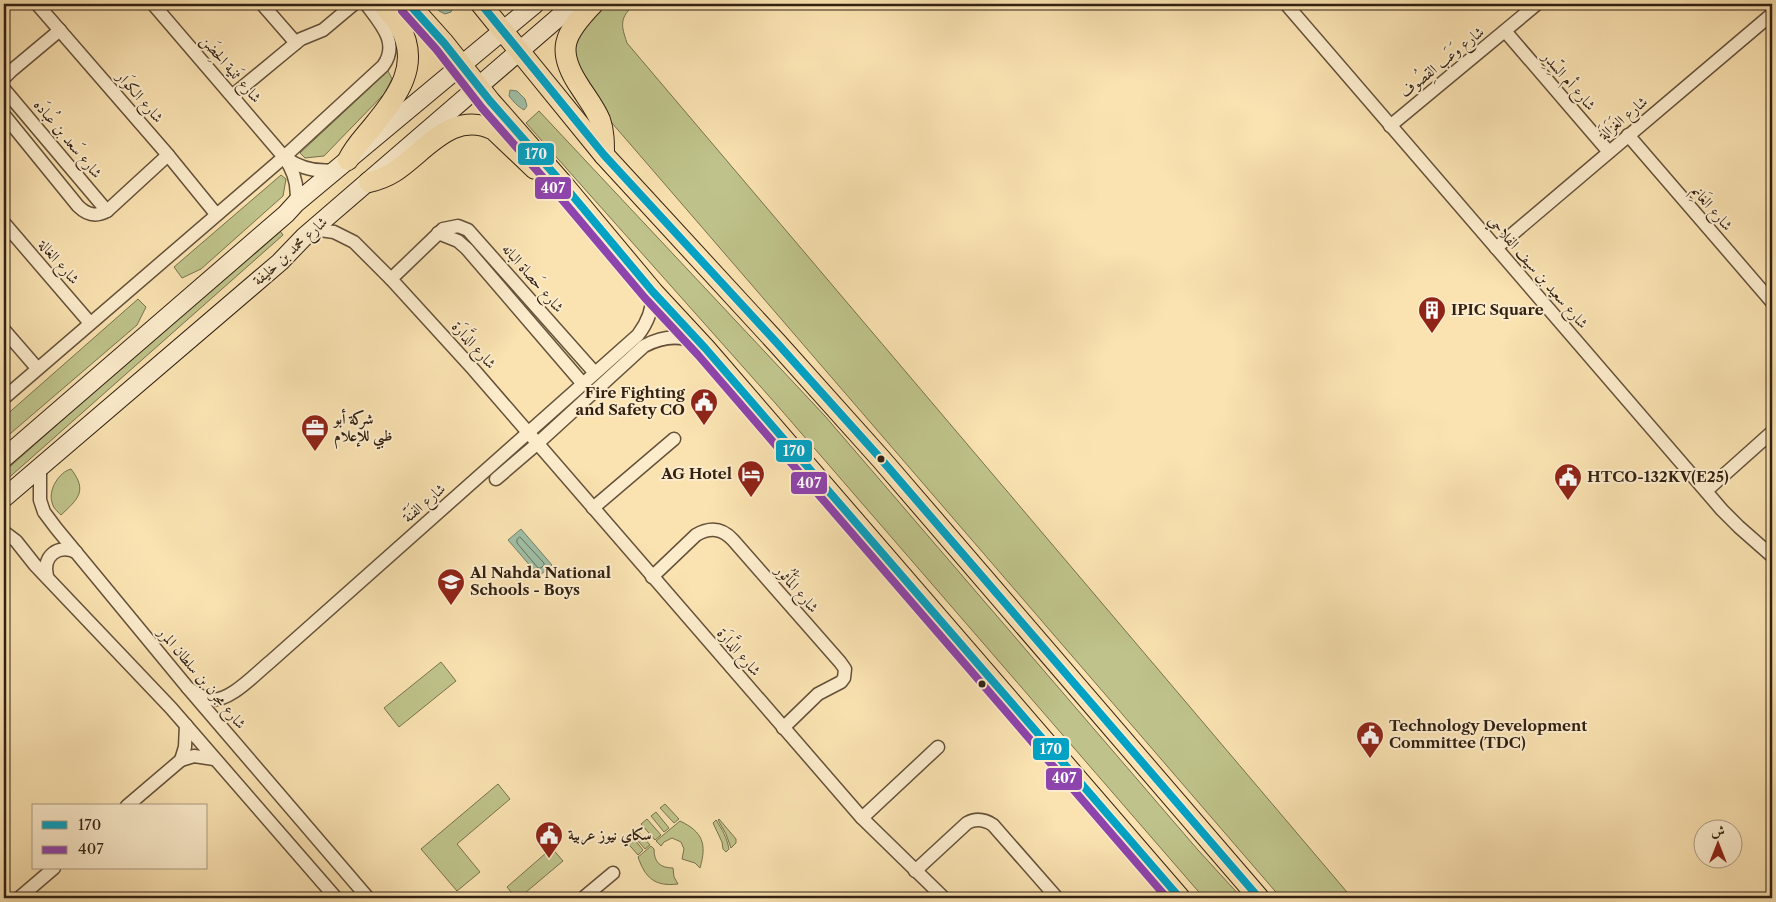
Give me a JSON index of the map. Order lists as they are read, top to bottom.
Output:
{
  "streets": {
    "main road": ["شارع محمد بن خليفة"],
    "street": [
      "شارع وَعَب القِصُوف",
      "شارع ثَنية الحِضَن",
      "شارع أم السِّدِر",
      "شارع الكوَار",
      "شارع الغَزَالَة",
      "شارع سَعد بن عُبادَه",
      "شارع الغَانِم",
      "شارع الغالة",
      "شارع سعيد بن سيف الفلاحي",
      "شارع حَصاة البانه",
      "شارع الدَّارَة",
      "شارع الفَنّة",
      "شارع المَأْثُور",
      "شارع مجرن بن سلطان المرر"
    ]
  },
  "crossings": [
    ["شارع وَعَب القِصُوف", "شارع أم السِّدِر"],
    ["شارع وَعَب القِصُوف", "شارع سعيد بن سيف الفلاحي"],
    ["شارع ثَنية الحِضَن", "شارع محمد بن خليفة"],
    ["شارع أم السِّدِر", "شارع الغَزَالَة"],
    ["شارع الغَزَالَة", "شارع الغَانِم"],
    ["شارع الغَزَالَة", "شارع سعيد بن سيف الفلاحي"],
    ["شارع محمد بن خليفة", "شارع الدَّارَة"],
    ["شارع محمد بن خليفة", "شارع مجرن بن سلطان المرر"],
    ["شارع حَصاة البانه", "شارع الفَنّة"],
    ["شارع الدَّارَة", "شارع الفَنّة"],
    ["شارع الدَّارَة", "شارع المَأْثُور"],
    ["شارع الفَنّة", "شارع مجرن بن سلطان المرر"]
  ],
  "places": {
    "building": ["IPIC Square"],
    "public building": [
      "Fire Fighting and Safety CO",
      "HTCO-132KV(E25)",
      "Technology Development Committee (TDC)",
      "سكاي نيوز عربية"
    ],
    "office": ["شركة أبو ظبي للإعلام"],
    "hotel": ["AG Hotel"],
    "school or university": ["Al Nahda National Schools - Boys"]
  },
  "lines": ["transit line 170", "transit line 407"],
  "legend": ["170", "407"],
  "north": "top"
}
